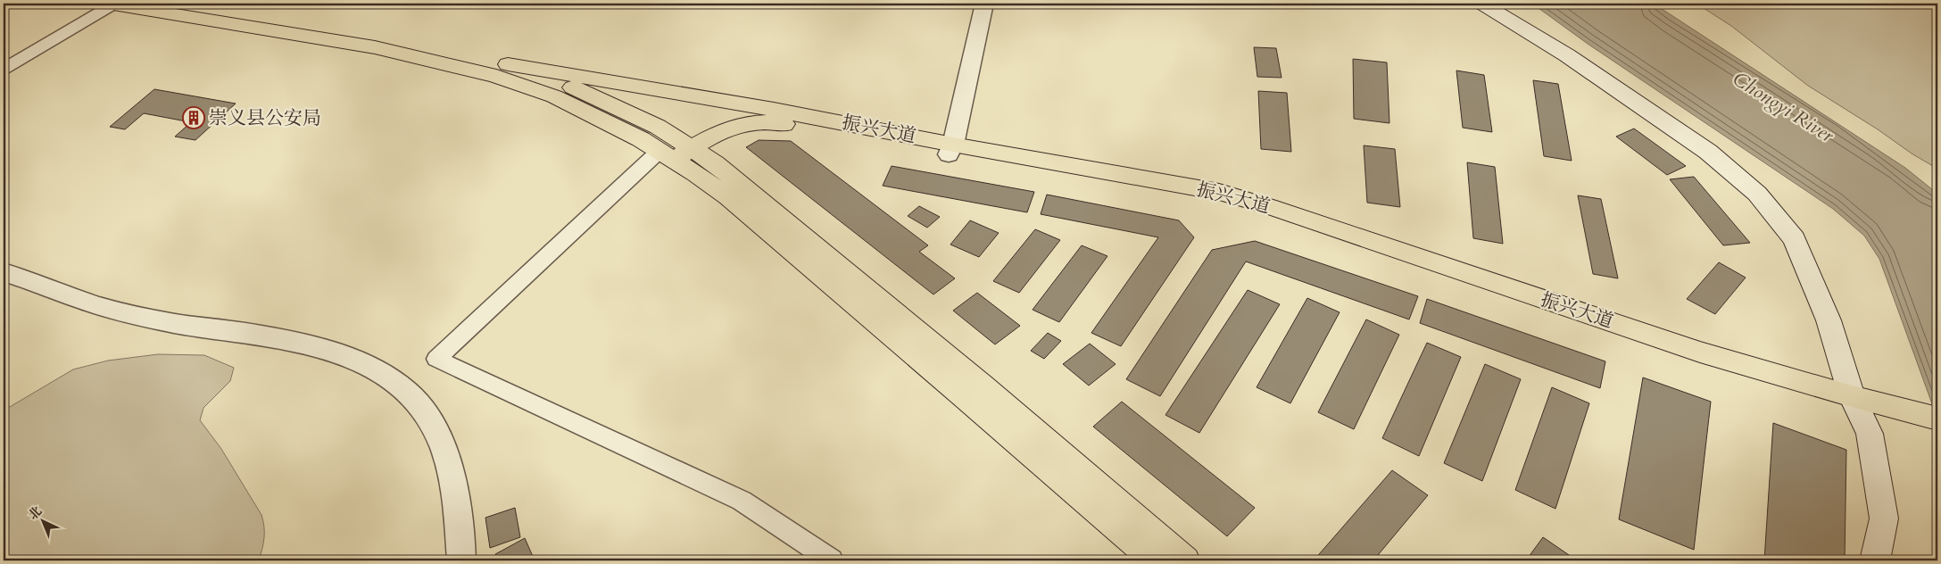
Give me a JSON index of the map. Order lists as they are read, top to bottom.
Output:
{
  "streets": {
    "main road": ["振兴大道"]
  },
  "water": ["Chongyi River"],
  "places": {
    "building": ["崇义县公安局"]
  },
  "north": "top left"
}
